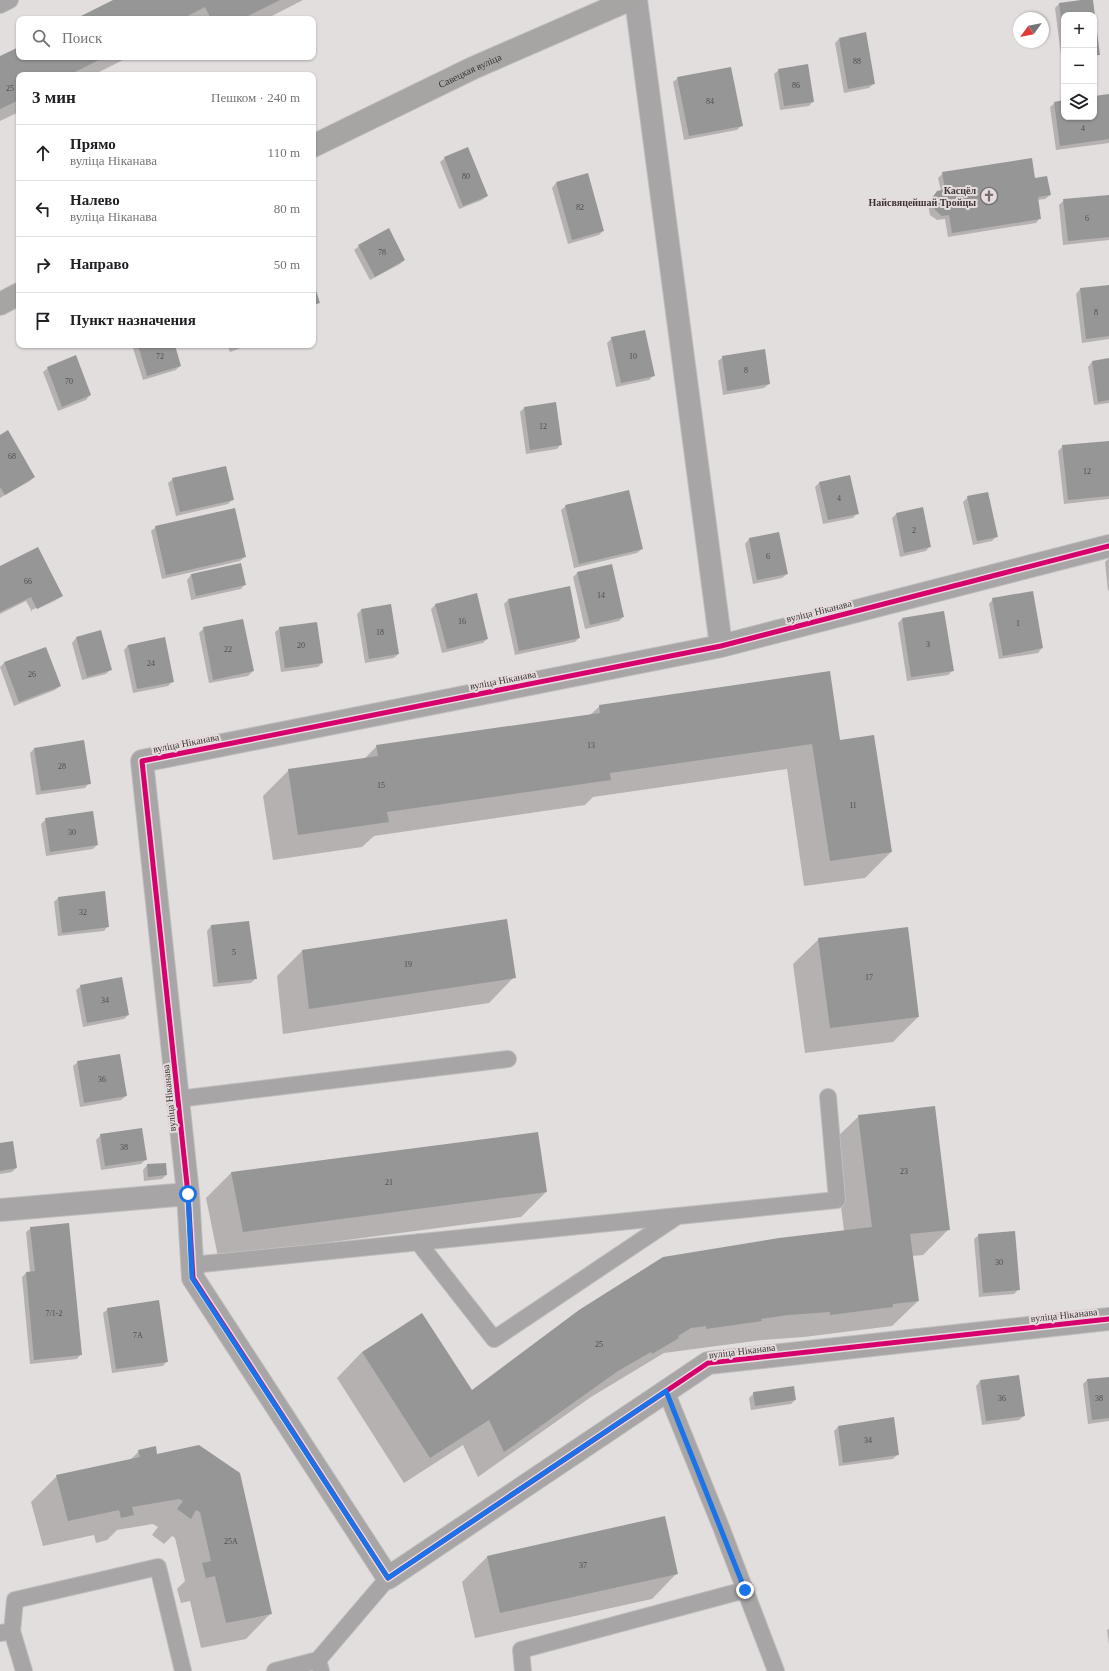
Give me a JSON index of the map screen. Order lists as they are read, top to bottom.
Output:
{
  "streets": {
    "main road": ["Савецкая вуліца"],
    "street": ["вуліца Ніканава"]
  },
  "places": {
    "church": ["Касцёл Найсвяцейшай Тройцы"]
  },
  "house_numbers": [
    "88",
    "86",
    "25",
    "84",
    "4",
    "80",
    "82",
    "6",
    "78",
    "8",
    "72",
    "10",
    "8",
    "70",
    "12",
    "68",
    "12",
    "4",
    "2",
    "6",
    "66",
    "14",
    "16",
    "1",
    "18",
    "3",
    "20",
    "22",
    "24",
    "26",
    "13",
    "28",
    "15",
    "11",
    "30",
    "32",
    "5",
    "19",
    "17",
    "34",
    "36",
    "38",
    "23",
    "21",
    "30",
    "7/1-2",
    "7А",
    "25",
    "36",
    "38",
    "34",
    "25А",
    "37"
  ],
  "north": "bottom left",
  "page": {
    "map_buttons": ["+", "−"],
    "search": "Поиск",
    "heading": ["3 мин", "Пешком · 240 m"],
    "list": [
      ["Прямо", "вуліца Ніканава", "110 m"],
      ["Налево", "вуліца Ніканава", "80 m"],
      ["Направо", "50 m"],
      "Пункт назначения"
    ]
  }
}
